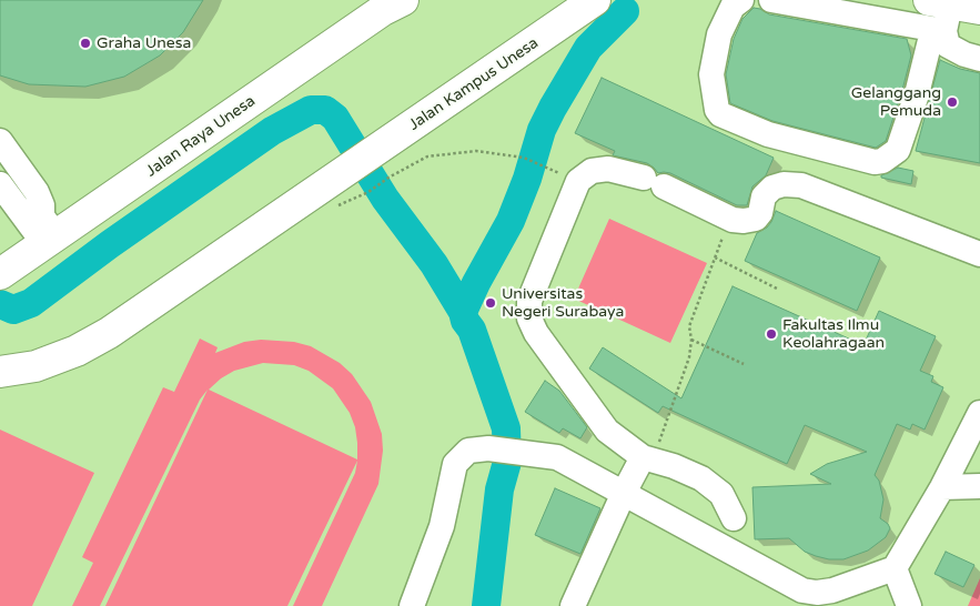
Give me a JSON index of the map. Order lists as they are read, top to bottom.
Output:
{
  "streets": {
    "main road": ["Jalan Kampus Unesa", "Jalan Raya Unesa"]
  },
  "places": [
    "Graha Unesa",
    "Gelanggang Pemuda",
    "Universitas Negeri Surabaya",
    "Fakultas Ilmu Keolahragaan"
  ]
}
